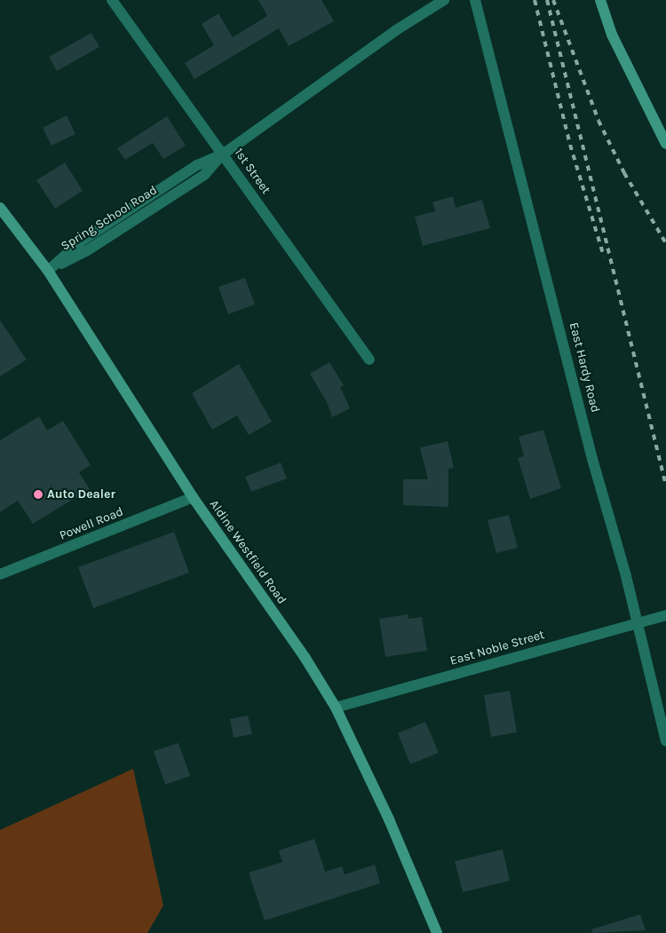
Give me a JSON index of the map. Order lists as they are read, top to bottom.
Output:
{
  "streets": {
    "main road": ["Aldine Westfield Road"],
    "street": [
      "1st Street",
      "Spring School Road",
      "East Hardy Road",
      "Powell Road",
      "East Noble Street"
    ]
  },
  "crossings": [
    ["1st Street", "Spring School Road"],
    ["Spring School Road", "Aldine Westfield Road"],
    ["East Hardy Road", "East Noble Street"],
    ["Powell Road", "Aldine Westfield Road"],
    ["Aldine Westfield Road", "East Noble Street"]
  ],
  "places": ["Auto Dealer"]
}
